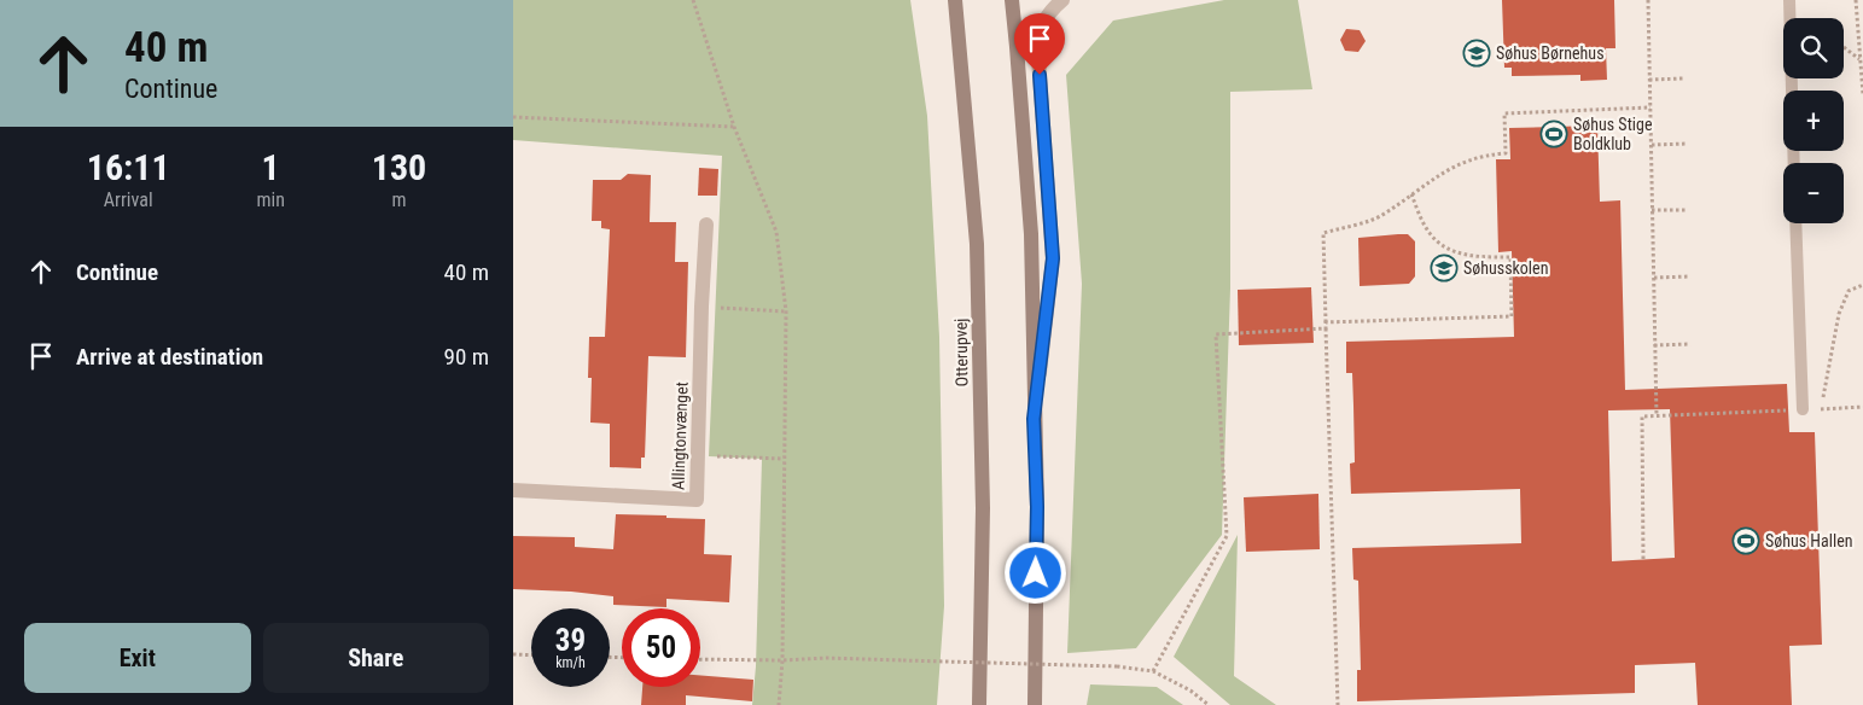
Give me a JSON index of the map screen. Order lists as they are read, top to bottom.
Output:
{
  "streets": {
    "main road": ["Otterupvej"],
    "street": ["Allingtonvænget"]
  },
  "places": {
    "school or university": ["Søhus Børnehus", "Søhusskolen"],
    "sports": ["Søhus Stige Boldklub", "Søhus Hallen"]
  },
  "page": {
    "turn": ["40 m", "Continue"],
    "map_buttons": ["+", "−"],
    "eta": [
      "16:11",
      "Arrival",
      "1",
      "min",
      "130",
      "m"
    ],
    "list": [
      {
        "name": "Continue",
        "value": "40 m"
      },
      {
        "name": "Arrive at destination",
        "value": "90 m"
      }
    ],
    "speed": "39 km/h",
    "limit": "50",
    "buttons": ["Exit", "Share"]
  }
}
